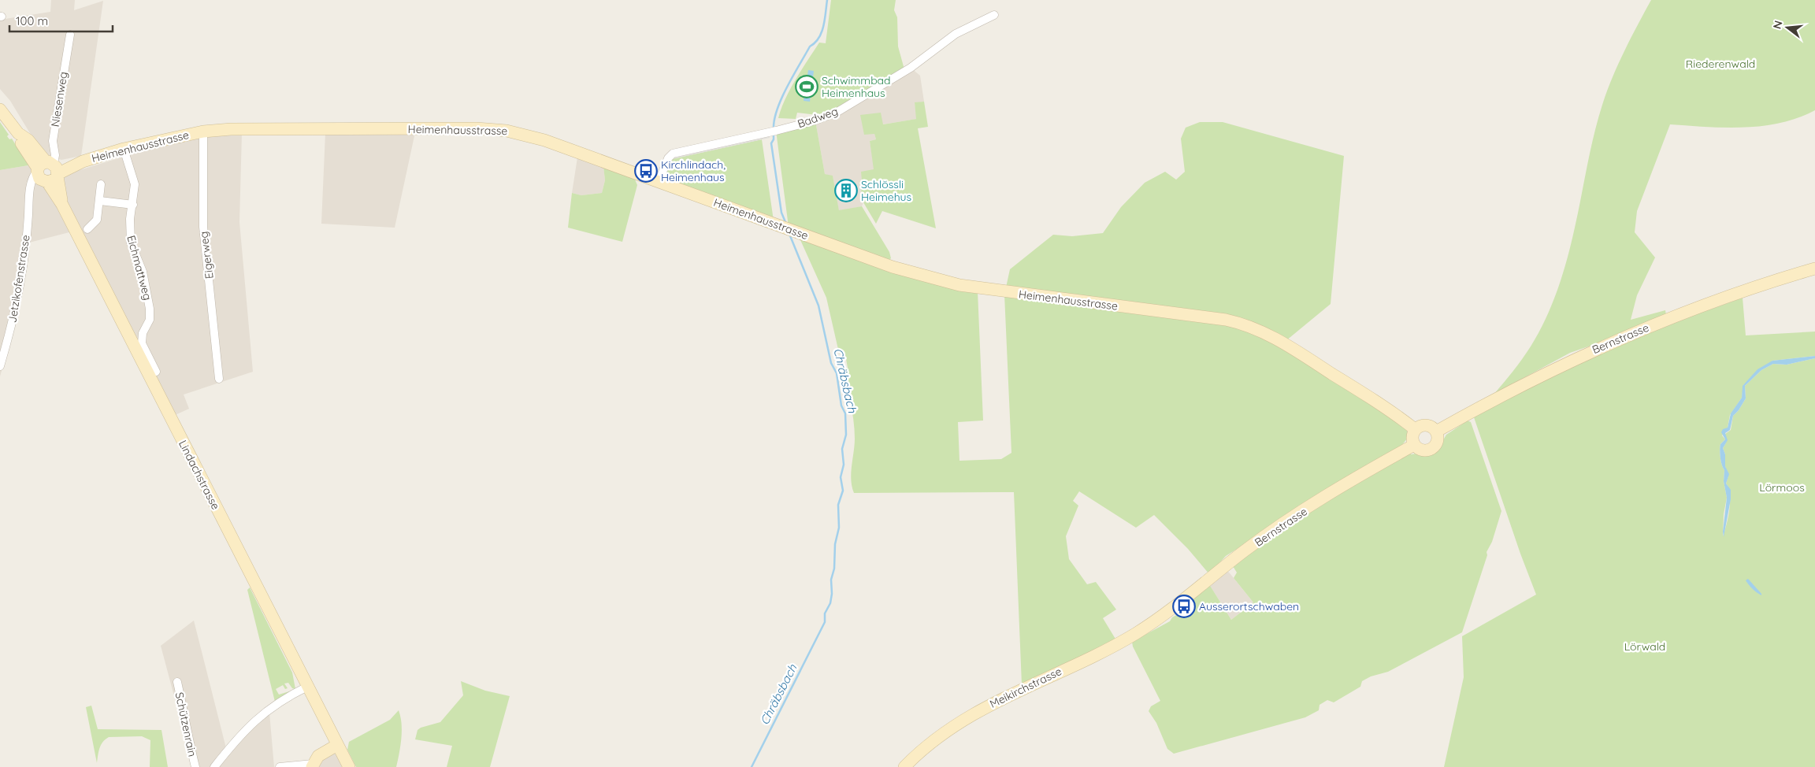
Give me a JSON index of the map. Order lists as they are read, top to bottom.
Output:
{
  "streets": {
    "main road": [
      "Heimenhausstrasse",
      "Bernstrasse",
      "Lindachstrasse",
      "Meikirchstrasse"
    ],
    "street": [
      "Niesenweg",
      "Badweg",
      "Eigerweg",
      "Eichmattweg",
      "Jetzikofenstrasse",
      "Schützenrain"
    ]
  },
  "crossings": [
    ["Niesenweg", "Heimenhausstrasse"],
    ["Niesenweg", "Jetzikofenstrasse"],
    ["Niesenweg", "Lindachstrasse"],
    ["Badweg", "Heimenhausstrasse"],
    ["Heimenhausstrasse", "Eigerweg"],
    ["Heimenhausstrasse", "Eichmattweg"],
    ["Heimenhausstrasse", "Jetzikofenstrasse"],
    ["Heimenhausstrasse", "Bernstrasse"],
    ["Heimenhausstrasse", "Lindachstrasse"],
    ["Jetzikofenstrasse", "Lindachstrasse"],
    ["Bernstrasse", "Meikirchstrasse"]
  ],
  "water": ["Chräbsbach"],
  "parks": ["Riederenwald", "Lörmoos", "Lörwald"],
  "places": {
    "sports": ["Schwimmbad Heimenhaus"],
    "bus stop": ["Kirchlindach, Heimenhaus", "Ausserortschwaben"],
    "building": ["Schlössli Heimehus"]
  },
  "scale_bar": "100 m",
  "north": "left"
}
